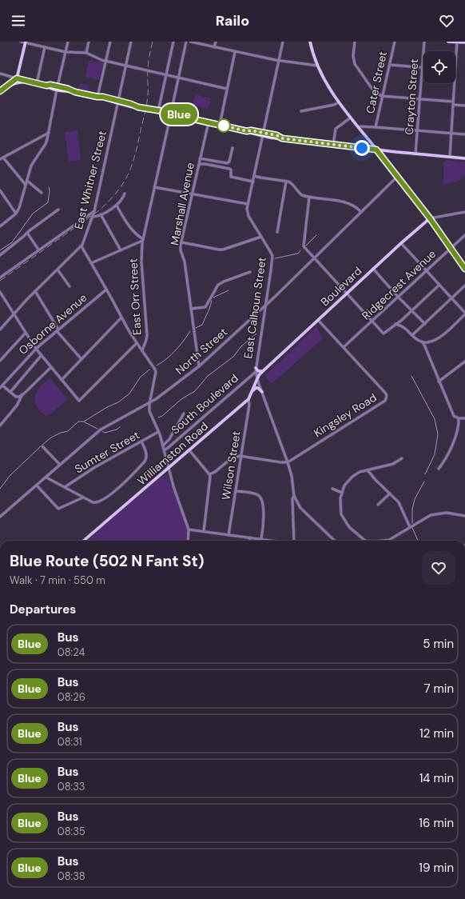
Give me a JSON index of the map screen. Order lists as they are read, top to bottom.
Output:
{
  "streets": {
    "main road": ["Boulevard", "Williamston Road"],
    "street": [
      "Cater Street",
      "Crayton Street",
      "East Whitner Street",
      "Marshall Avenue",
      "Ridgecrest Avenue",
      "East Orr Street",
      "East Calhoun Street",
      "Osborne Avenue",
      "North Street",
      "South Boulevard",
      "Kingsley Road",
      "Sumter Street",
      "Wilson Street"
    ]
  },
  "crossings": [
    ["Marshall Avenue", "North Street"],
    ["Ridgecrest Avenue", "Kingsley Road"],
    ["Boulevard", "Kingsley Road"],
    ["Boulevard", "Williamston Road"],
    ["East Orr Street", "North Street"],
    ["East Orr Street", "South Boulevard"],
    ["East Orr Street", "Sumter Street"],
    ["East Orr Street", "Williamston Road"],
    ["East Calhoun Street", "North Street"],
    ["East Calhoun Street", "South Boulevard"],
    ["East Calhoun Street", "Kingsley Road"],
    ["East Calhoun Street", "Williamston Road"],
    ["Williamston Road", "Wilson Street"]
  ],
  "lines": ["bus line Blue"],
  "page": {
    "header": "Railo",
    "on_map": "Blue",
    "heading": [
      ["Blue Route (502 N Fant St)", "Walk · 7 min · 550 m"],
      "Departures"
    ],
    "list": [
      {
        "mark": "Blue",
        "name": "Bus",
        "note": "08:24",
        "value": "5 min"
      },
      {
        "mark": "Blue",
        "name": "Bus",
        "note": "08:26",
        "value": "7 min"
      },
      {
        "mark": "Blue",
        "name": "Bus",
        "note": "08:31",
        "value": "12 min"
      },
      {
        "mark": "Blue",
        "name": "Bus",
        "note": "08:33",
        "value": "14 min"
      },
      {
        "mark": "Blue",
        "name": "Bus",
        "note": "08:35",
        "value": "16 min"
      },
      {
        "mark": "Blue",
        "name": "Bus",
        "note": "08:38",
        "value": "19 min"
      }
    ]
  }
}
